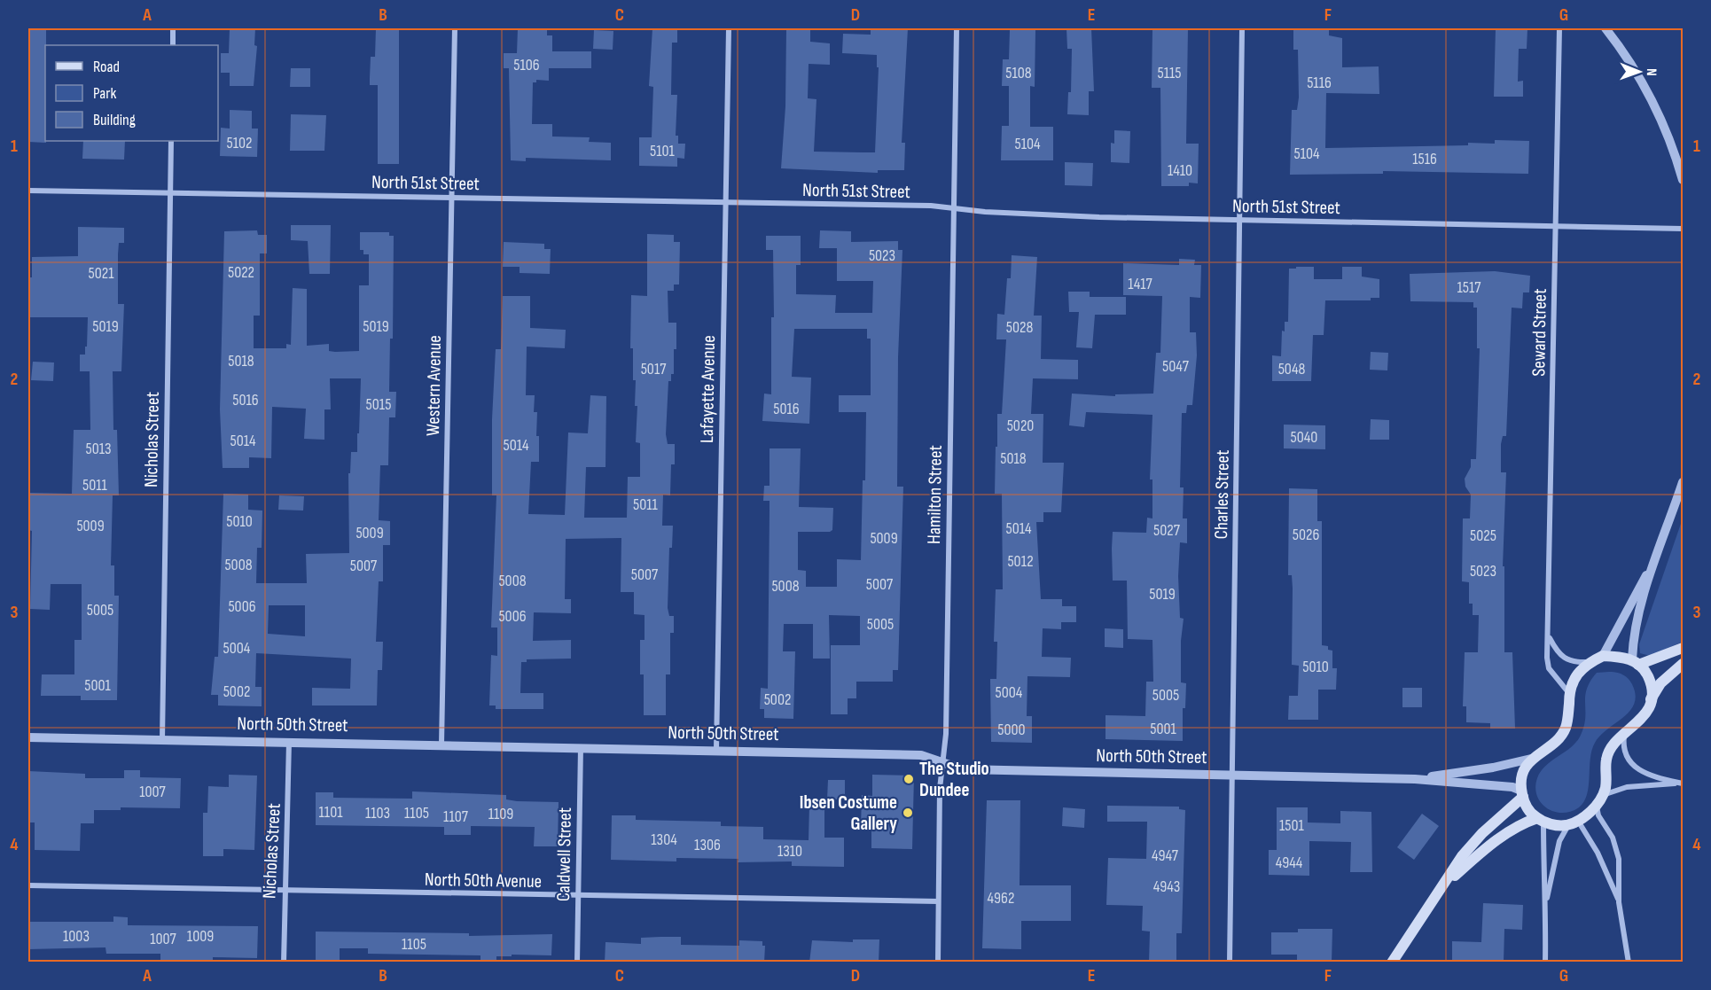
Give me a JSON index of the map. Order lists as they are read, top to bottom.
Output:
{
  "streets": {
    "street": [
      "North 51st Street",
      "Seward Street",
      "Western Avenue",
      "Lafayette Avenue",
      "Nicholas Street",
      "Hamilton Street",
      "Charles Street",
      "North 50th Street",
      "Caldwell Street",
      "North 50th Avenue"
    ]
  },
  "crossings": [
    ["North 51st Street", "Seward Street"],
    ["North 51st Street", "Western Avenue"],
    ["North 51st Street", "Lafayette Avenue"],
    ["North 51st Street", "Nicholas Street"],
    ["North 51st Street", "Hamilton Street"],
    ["North 51st Street", "Charles Street"],
    ["Western Avenue", "North 50th Street"],
    ["Lafayette Avenue", "North 50th Street"],
    ["Nicholas Street", "North 50th Street"],
    ["Nicholas Street", "North 50th Avenue"],
    ["Hamilton Street", "North 50th Street"],
    ["Hamilton Street", "North 50th Avenue"],
    ["Charles Street", "North 50th Street"],
    ["North 50th Street", "Caldwell Street"],
    ["Caldwell Street", "North 50th Avenue"]
  ],
  "places": ["The Studio Dundee", "Ibsen Costume Gallery"],
  "house_numbers": [
    "5106",
    "5108",
    "5115",
    "5116",
    "5102",
    "5104",
    "5101",
    "5104",
    "1516",
    "1410",
    "5023",
    "5022",
    "5021",
    "1417",
    "1517",
    "5019",
    "5019",
    "5028",
    "5018",
    "5047",
    "5017",
    "5048",
    "5016",
    "5015",
    "5016",
    "5020",
    "5040",
    "5014",
    "5014",
    "5013",
    "5018",
    "5011",
    "5011",
    "5010",
    "5009",
    "5014",
    "5027",
    "5009",
    "5026",
    "5025",
    "5009",
    "5012",
    "5008",
    "5007",
    "5023",
    "5007",
    "5008",
    "5007",
    "5008",
    "5019",
    "5006",
    "5005",
    "5006",
    "5005",
    "5004",
    "5010",
    "5001",
    "5002",
    "5004",
    "5005",
    "5002",
    "5001",
    "5000",
    "1007",
    "1101",
    "1103",
    "1105",
    "1109",
    "1107",
    "1501",
    "1304",
    "1306",
    "1310",
    "4947",
    "4944",
    "4943",
    "4962",
    "1003",
    "1009",
    "1007",
    "1105"
  ],
  "legend": ["Road", "Park", "Building"],
  "north": "right",
  "grid": {
    "columns": [
      "A",
      "B",
      "C",
      "D",
      "E",
      "F",
      "G"
    ],
    "rows": [
      "1",
      "2",
      "3",
      "4"
    ]
  }
}
